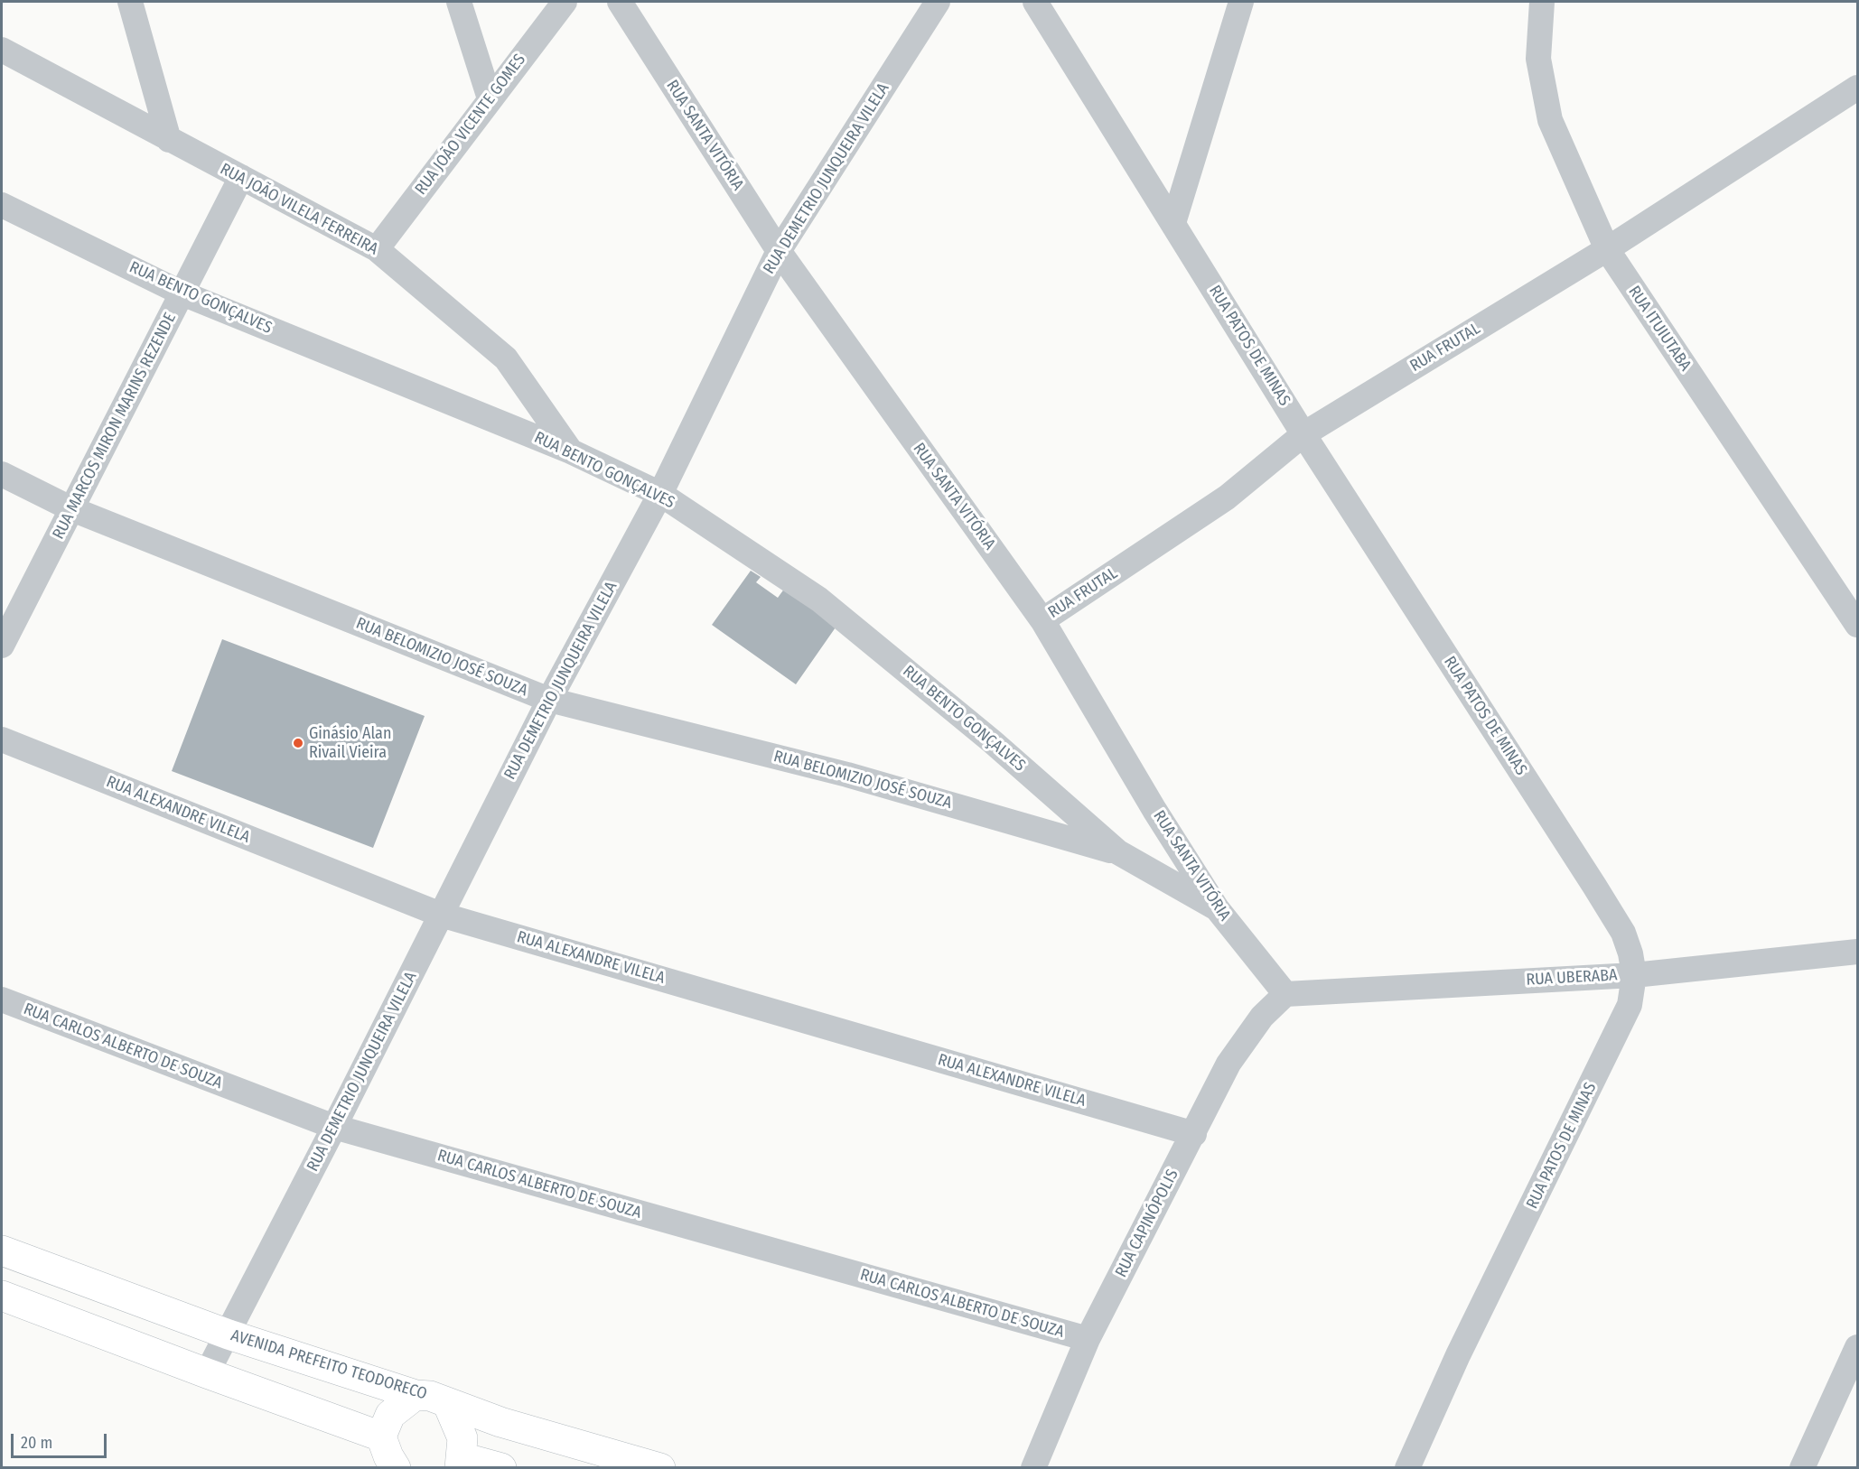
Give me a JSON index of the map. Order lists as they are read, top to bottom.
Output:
{
  "streets": {
    "main road": ["AVENIDA PREFEITO TEODORECO"],
    "street": [
      "RUA JOÃO VICENTE GOMES",
      "RUA SANTA VITÓRIA",
      "RUA DEMETRIO JUNQUEIRA VILELA",
      "RUA JOÃO VILELA FERREIRA",
      "RUA BENTO GONÇALVES",
      "RUA ITUIUTABA",
      "RUA PATOS DE MINAS",
      "RUA FRUTAL",
      "RUA MARCOS MIRON MARINS REZENDE",
      "RUA BELOMIZIO JOSÉ SOUZA",
      "RUA ALEXANDRE VILELA",
      "RUA UBERABA",
      "RUA CARLOS ALBERTO DE SOUZA",
      "RUA CAPINÓPOLIS"
    ]
  },
  "crossings": [
    ["RUA JOÃO VICENTE GOMES", "RUA JOÃO VILELA FERREIRA"],
    ["RUA SANTA VITÓRIA", "RUA DEMETRIO JUNQUEIRA VILELA"],
    ["RUA SANTA VITÓRIA", "RUA BENTO GONÇALVES"],
    ["RUA SANTA VITÓRIA", "RUA FRUTAL"],
    ["RUA SANTA VITÓRIA", "RUA UBERABA"],
    ["RUA SANTA VITÓRIA", "RUA CAPINÓPOLIS"],
    ["RUA DEMETRIO JUNQUEIRA VILELA", "RUA BENTO GONÇALVES"],
    ["RUA DEMETRIO JUNQUEIRA VILELA", "RUA BELOMIZIO JOSÉ SOUZA"],
    ["RUA DEMETRIO JUNQUEIRA VILELA", "RUA ALEXANDRE VILELA"],
    ["RUA DEMETRIO JUNQUEIRA VILELA", "RUA CARLOS ALBERTO DE SOUZA"],
    ["RUA DEMETRIO JUNQUEIRA VILELA", "AVENIDA PREFEITO TEODORECO"],
    ["RUA JOÃO VILELA FERREIRA", "RUA BENTO GONÇALVES"],
    ["RUA JOÃO VILELA FERREIRA", "RUA MARCOS MIRON MARINS REZENDE"],
    ["RUA BENTO GONÇALVES", "RUA MARCOS MIRON MARINS REZENDE"],
    ["RUA BENTO GONÇALVES", "RUA BELOMIZIO JOSÉ SOUZA"],
    ["RUA ITUIUTABA", "RUA FRUTAL"],
    ["RUA PATOS DE MINAS", "RUA FRUTAL"],
    ["RUA PATOS DE MINAS", "RUA UBERABA"],
    ["RUA MARCOS MIRON MARINS REZENDE", "RUA BELOMIZIO JOSÉ SOUZA"],
    ["RUA ALEXANDRE VILELA", "RUA CAPINÓPOLIS"],
    ["RUA UBERABA", "RUA CAPINÓPOLIS"],
    ["RUA CARLOS ALBERTO DE SOUZA", "RUA CAPINÓPOLIS"]
  ],
  "places": ["Ginásio Alan Rivail Vieira"],
  "scale_bar": "20 m"
}
